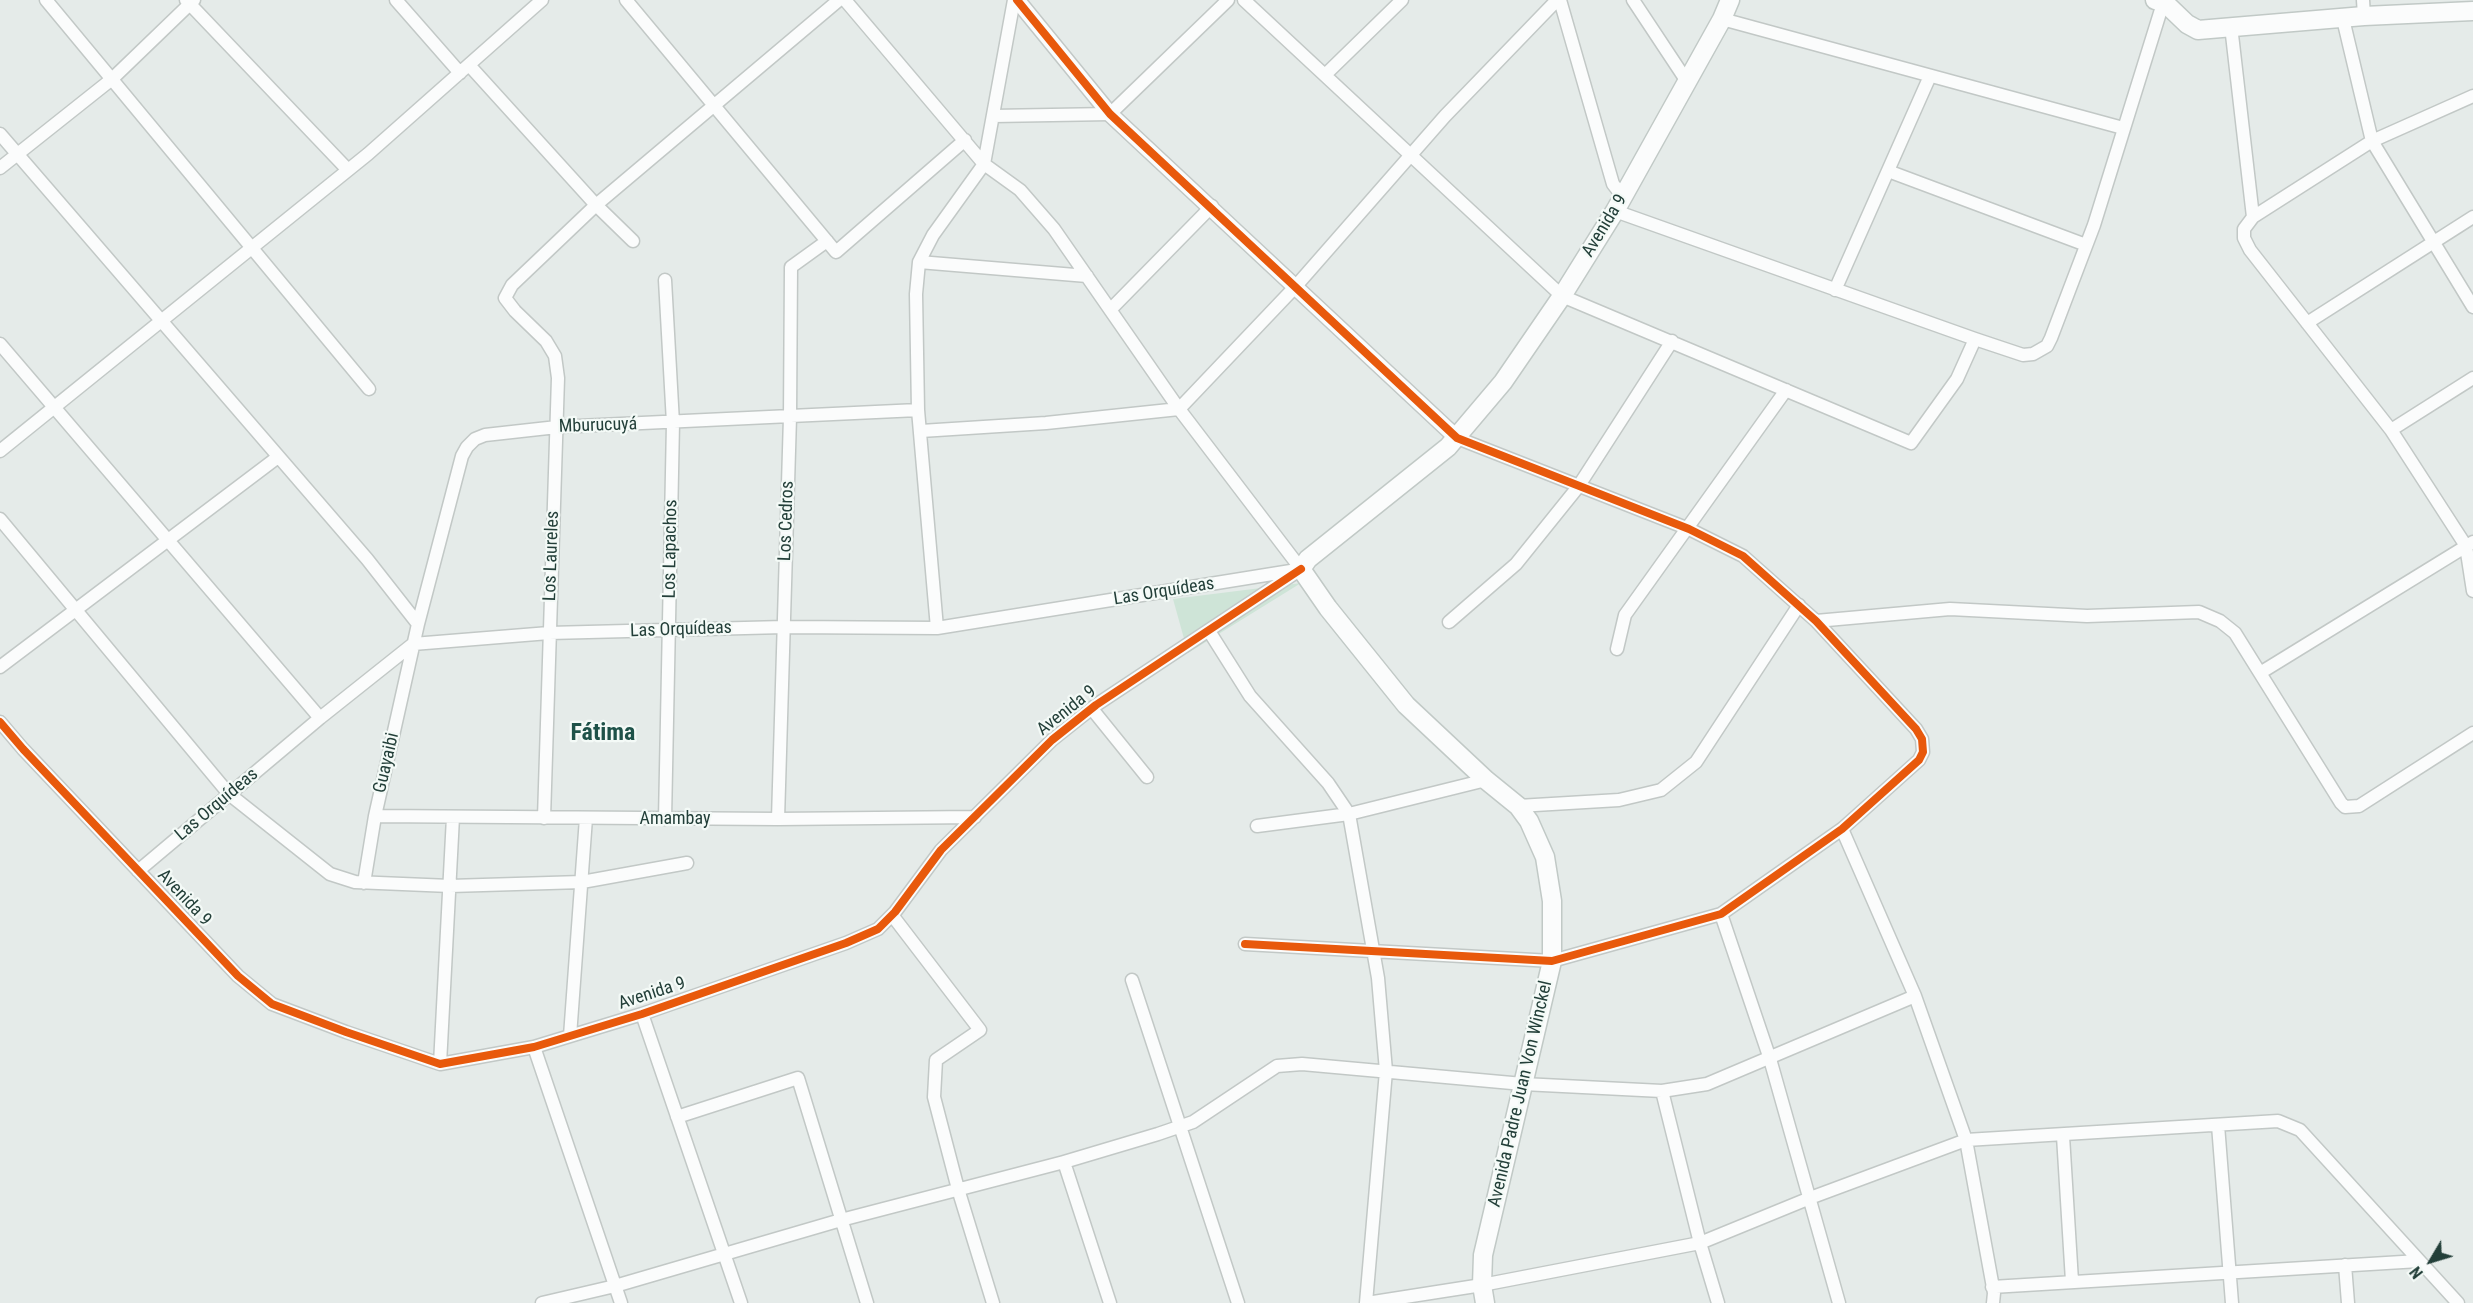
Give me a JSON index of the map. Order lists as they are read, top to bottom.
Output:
{
  "streets": {
    "main road": ["Avenida 9", "Avenida Padre Juan Von Winckel"],
    "street": [
      "Mburucuyá",
      "Los Cedros",
      "Los Lapachos",
      "Los Laureles",
      "Las Orquídeas",
      "Guayaibi",
      "Amambay"
    ]
  },
  "crossings": [
    ["Avenida 9", "Las Orquídeas"],
    ["Avenida 9", "Amambay"],
    ["Avenida 9", "Avenida Padre Juan Von Winckel"],
    ["Mburucuyá", "Los Cedros"],
    ["Mburucuyá", "Los Lapachos"],
    ["Mburucuyá", "Los Laureles"],
    ["Mburucuyá", "Las Orquídeas"],
    ["Mburucuyá", "Guayaibi"],
    ["Los Cedros", "Las Orquídeas"],
    ["Los Cedros", "Amambay"],
    ["Los Lapachos", "Las Orquídeas"],
    ["Los Lapachos", "Amambay"],
    ["Los Laureles", "Las Orquídeas"],
    ["Los Laureles", "Amambay"],
    ["Las Orquídeas", "Guayaibi"],
    ["Las Orquídeas", "Avenida Padre Juan Von Winckel"],
    ["Guayaibi", "Amambay"]
  ],
  "districts": ["Fátima"],
  "north": "bottom left"
}
